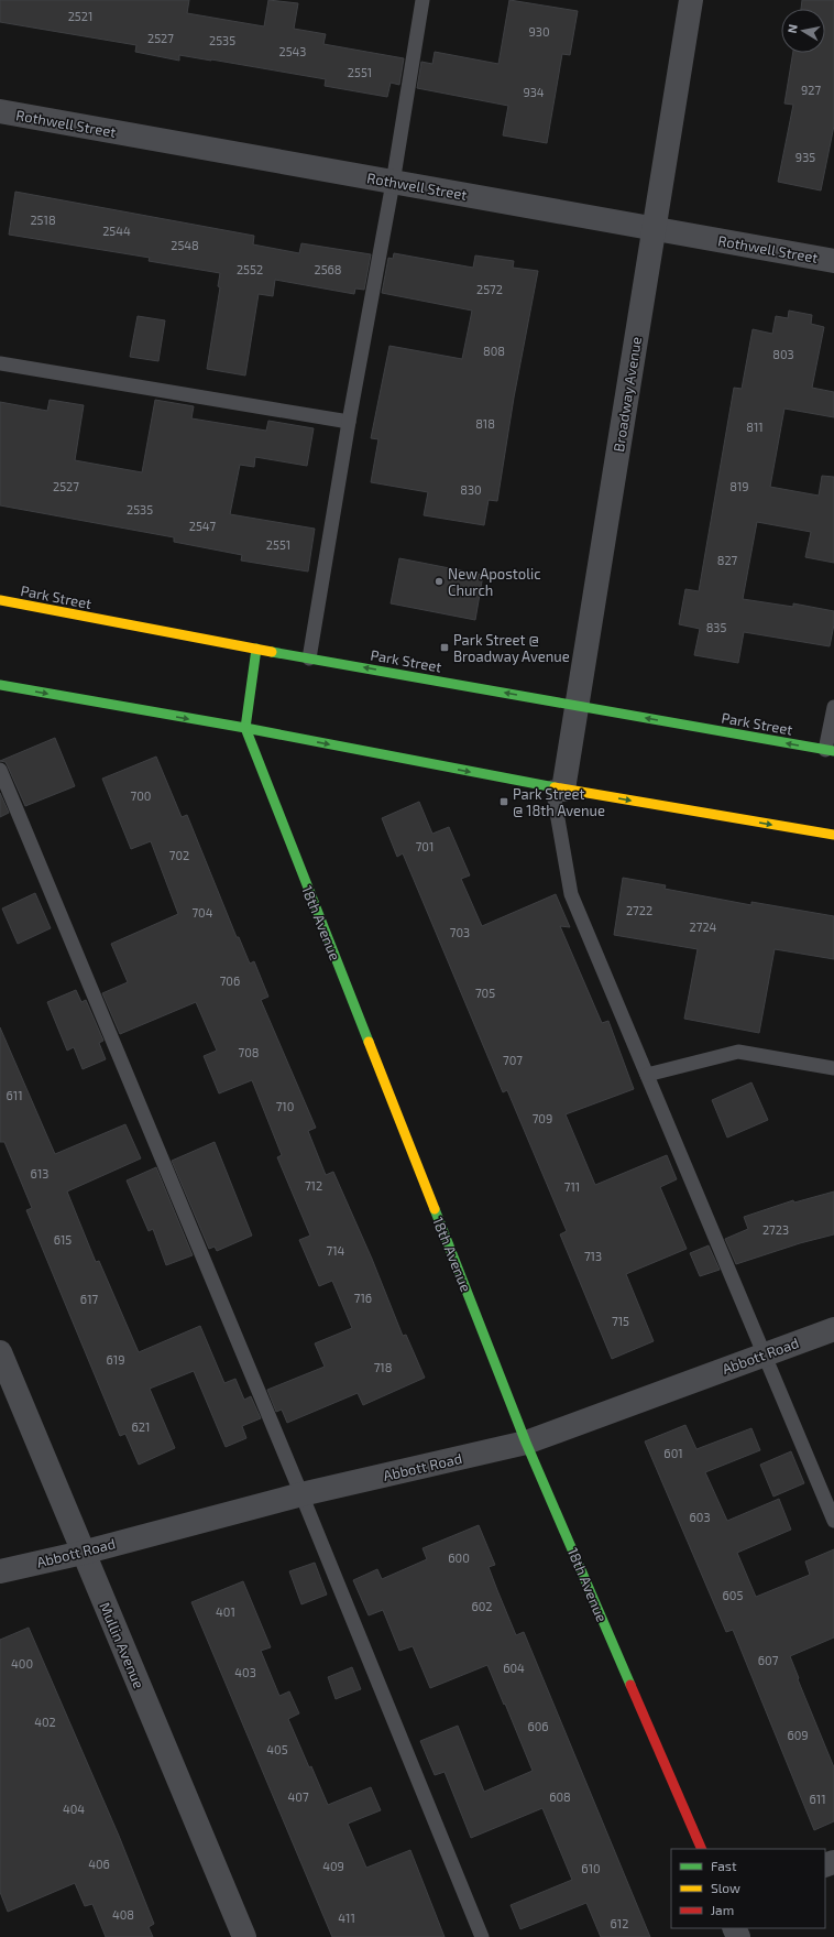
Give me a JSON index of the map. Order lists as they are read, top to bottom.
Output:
{
  "streets": {
    "street": [
      "Rothwell Street",
      "Broadway Avenue",
      "Park Street",
      "18th Avenue",
      "Abbott Road",
      "Mullin Avenue"
    ]
  },
  "crossings": [
    ["Rothwell Street", "Broadway Avenue"],
    ["Broadway Avenue", "Park Street"],
    ["Park Street", "18th Avenue"],
    ["18th Avenue", "Abbott Road"],
    ["Abbott Road", "Mullin Avenue"]
  ],
  "places": {
    "other": ["New Apostolic Church"],
    "transit": ["Park Street @ Broadway Avenue", "Park Street @ 18th Avenue"]
  },
  "house_numbers": [
    "2521",
    "930",
    "2527",
    "2535",
    "2543",
    "2551",
    "927",
    "934",
    "935",
    "2518",
    "2544",
    "2548",
    "2552",
    "2568",
    "2572",
    "808",
    "803",
    "818",
    "811",
    "2527",
    "819",
    "830",
    "2535",
    "2547",
    "2551",
    "827",
    "835",
    "700",
    "701",
    "702",
    "2722",
    "704",
    "2724",
    "703",
    "706",
    "705",
    "708",
    "707",
    "611",
    "710",
    "709",
    "613",
    "712",
    "711",
    "2723",
    "615",
    "714",
    "713",
    "716",
    "617",
    "715",
    "619",
    "718",
    "621",
    "601",
    "603",
    "600",
    "605",
    "602",
    "401",
    "607",
    "400",
    "604",
    "403",
    "402",
    "606",
    "609",
    "405",
    "407",
    "608",
    "611",
    "404",
    "406",
    "409",
    "610",
    "408",
    "411",
    "612"
  ],
  "legend": ["Fast", "Slow", "Jam"],
  "north": "left"
}
